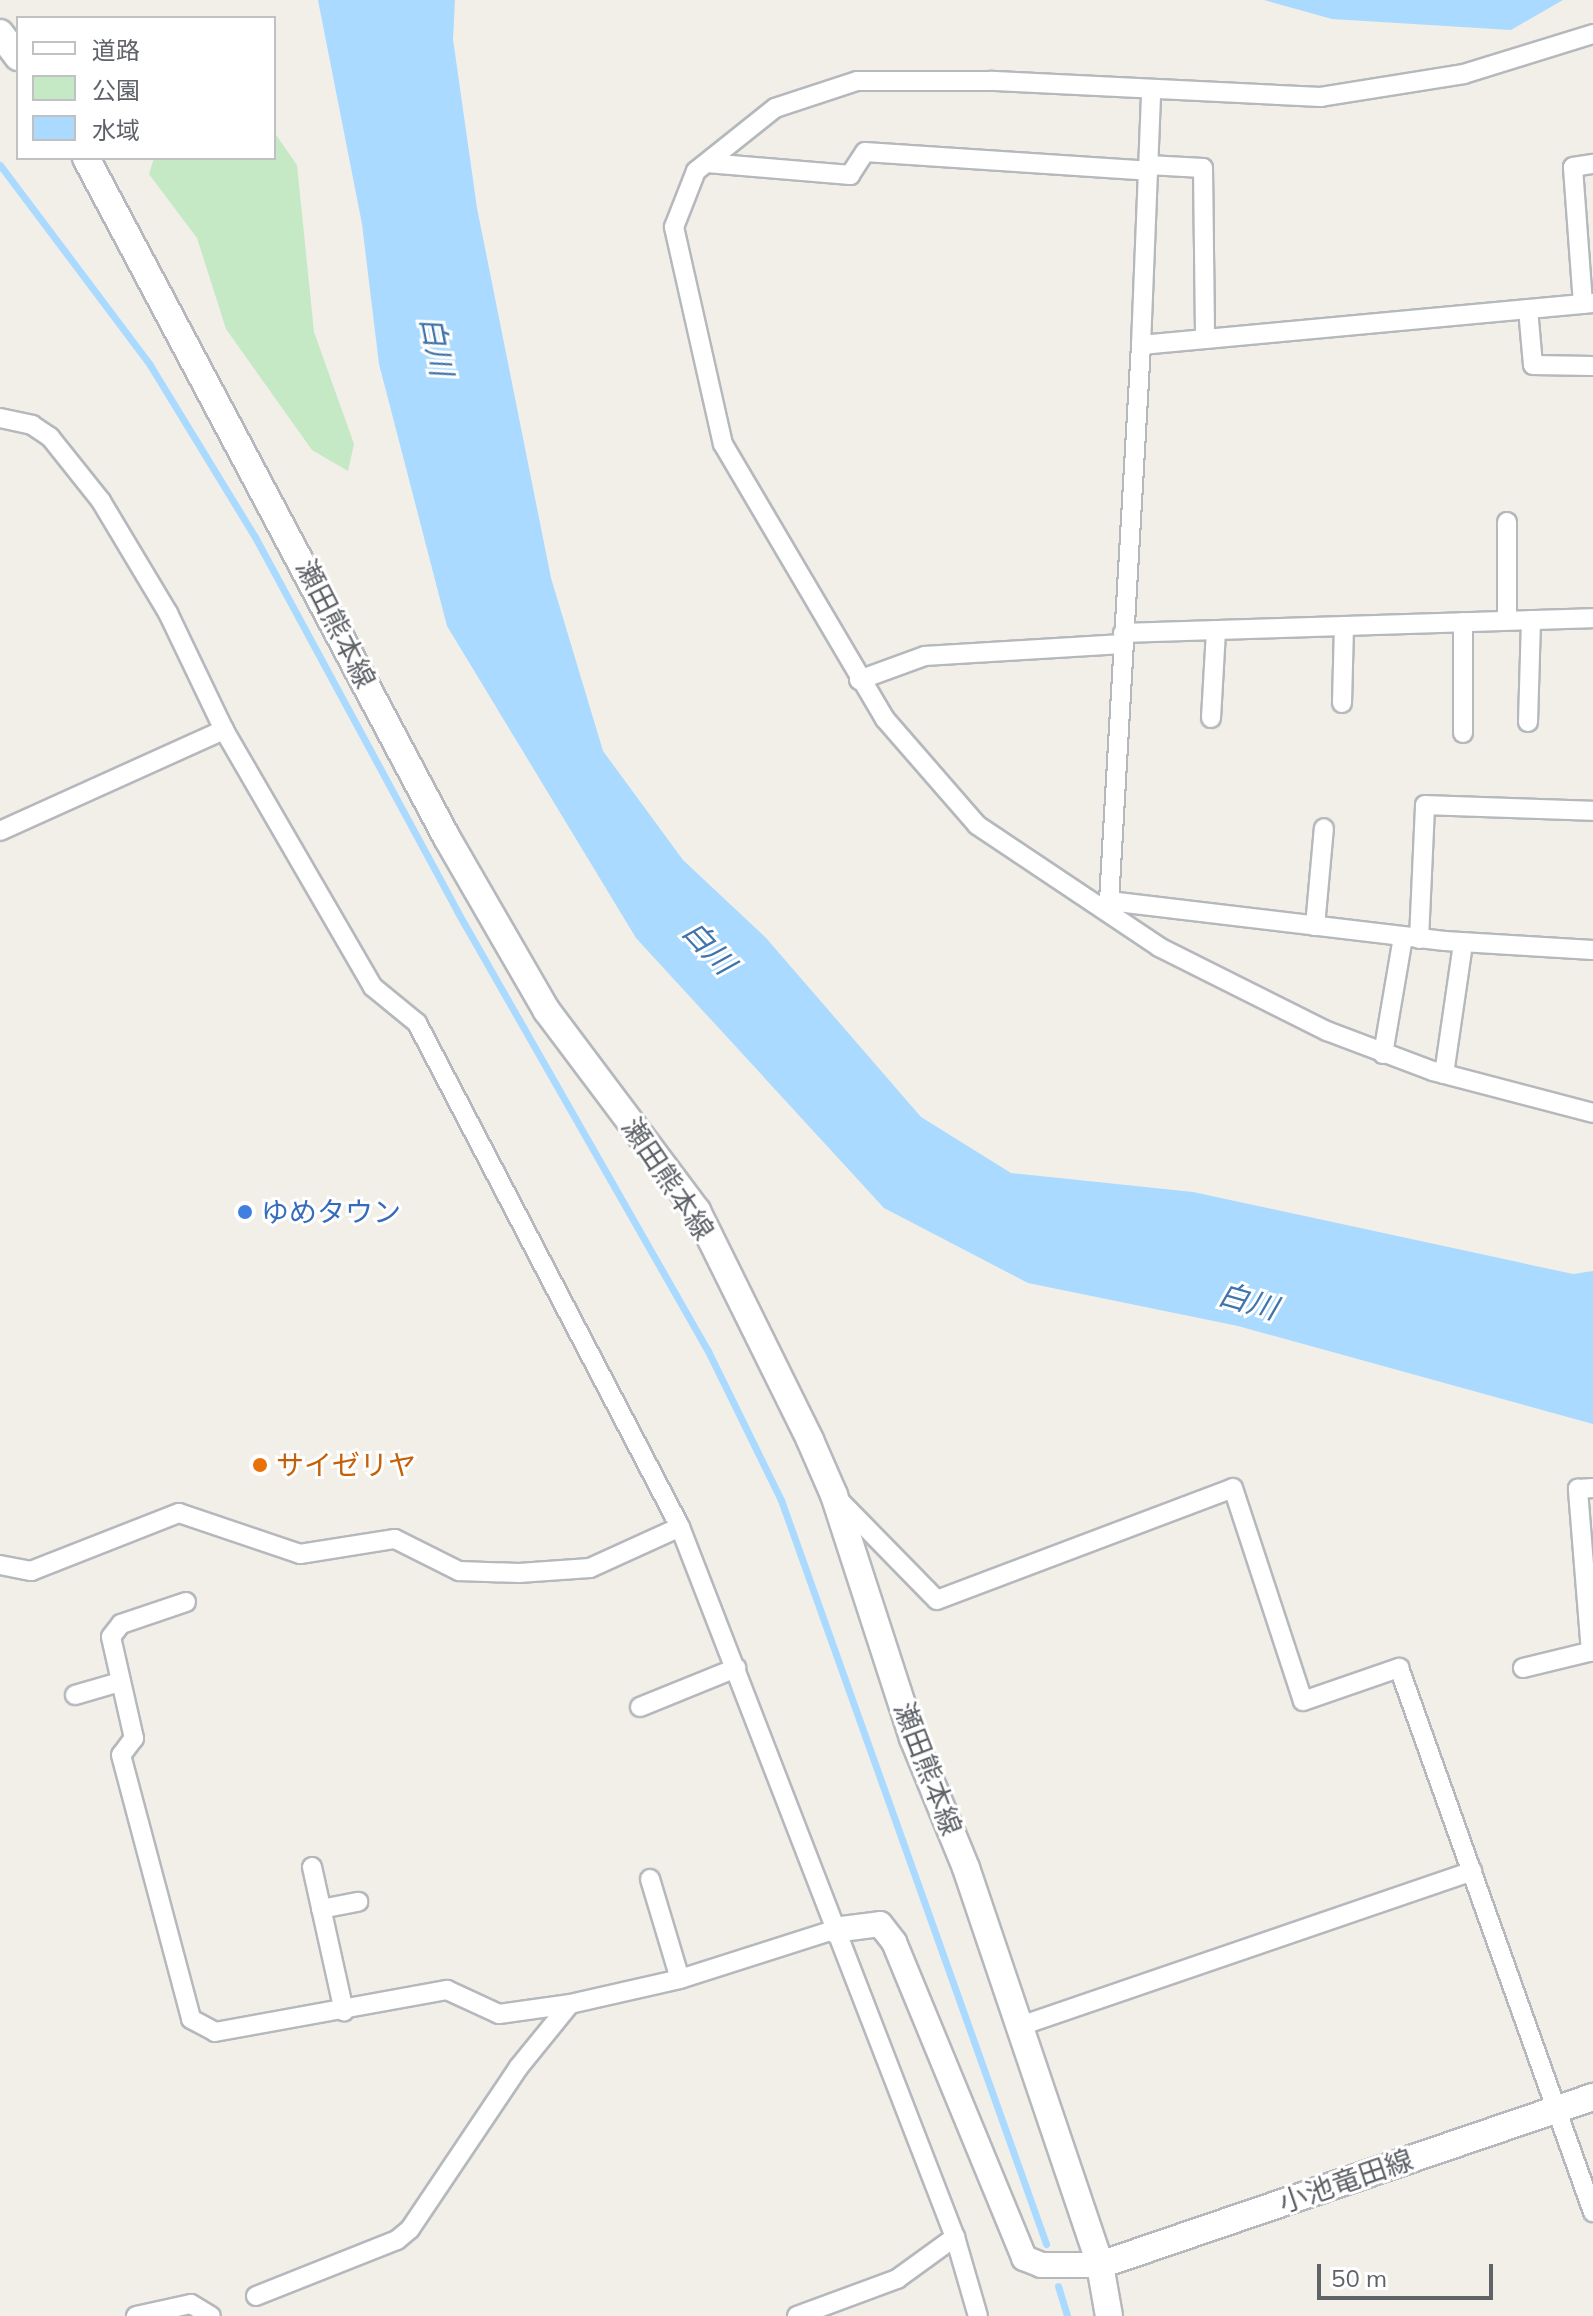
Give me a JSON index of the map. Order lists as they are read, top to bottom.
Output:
{
  "streets": {
    "main road": ["瀬田熊本線", "小池竜田線"]
  },
  "crossings": [
    ["瀬田熊本線", "小池竜田線"]
  ],
  "water": ["白川"],
  "places": ["ゆめタウン", "サイゼリヤ"],
  "legend": ["道路", "公園", "水域"],
  "scale_bar": "50 m"
}
